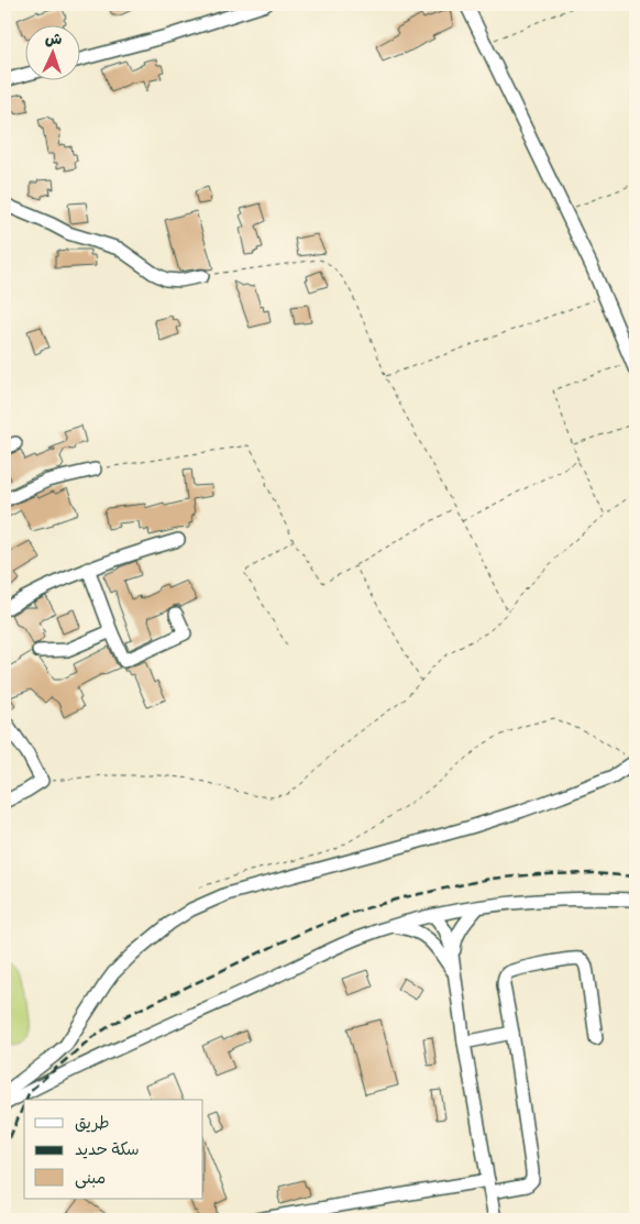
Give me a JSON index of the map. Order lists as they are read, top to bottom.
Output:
{
  "legend": ["طريق", "سكة حديد", "مبنى"],
  "north": "top"
}
